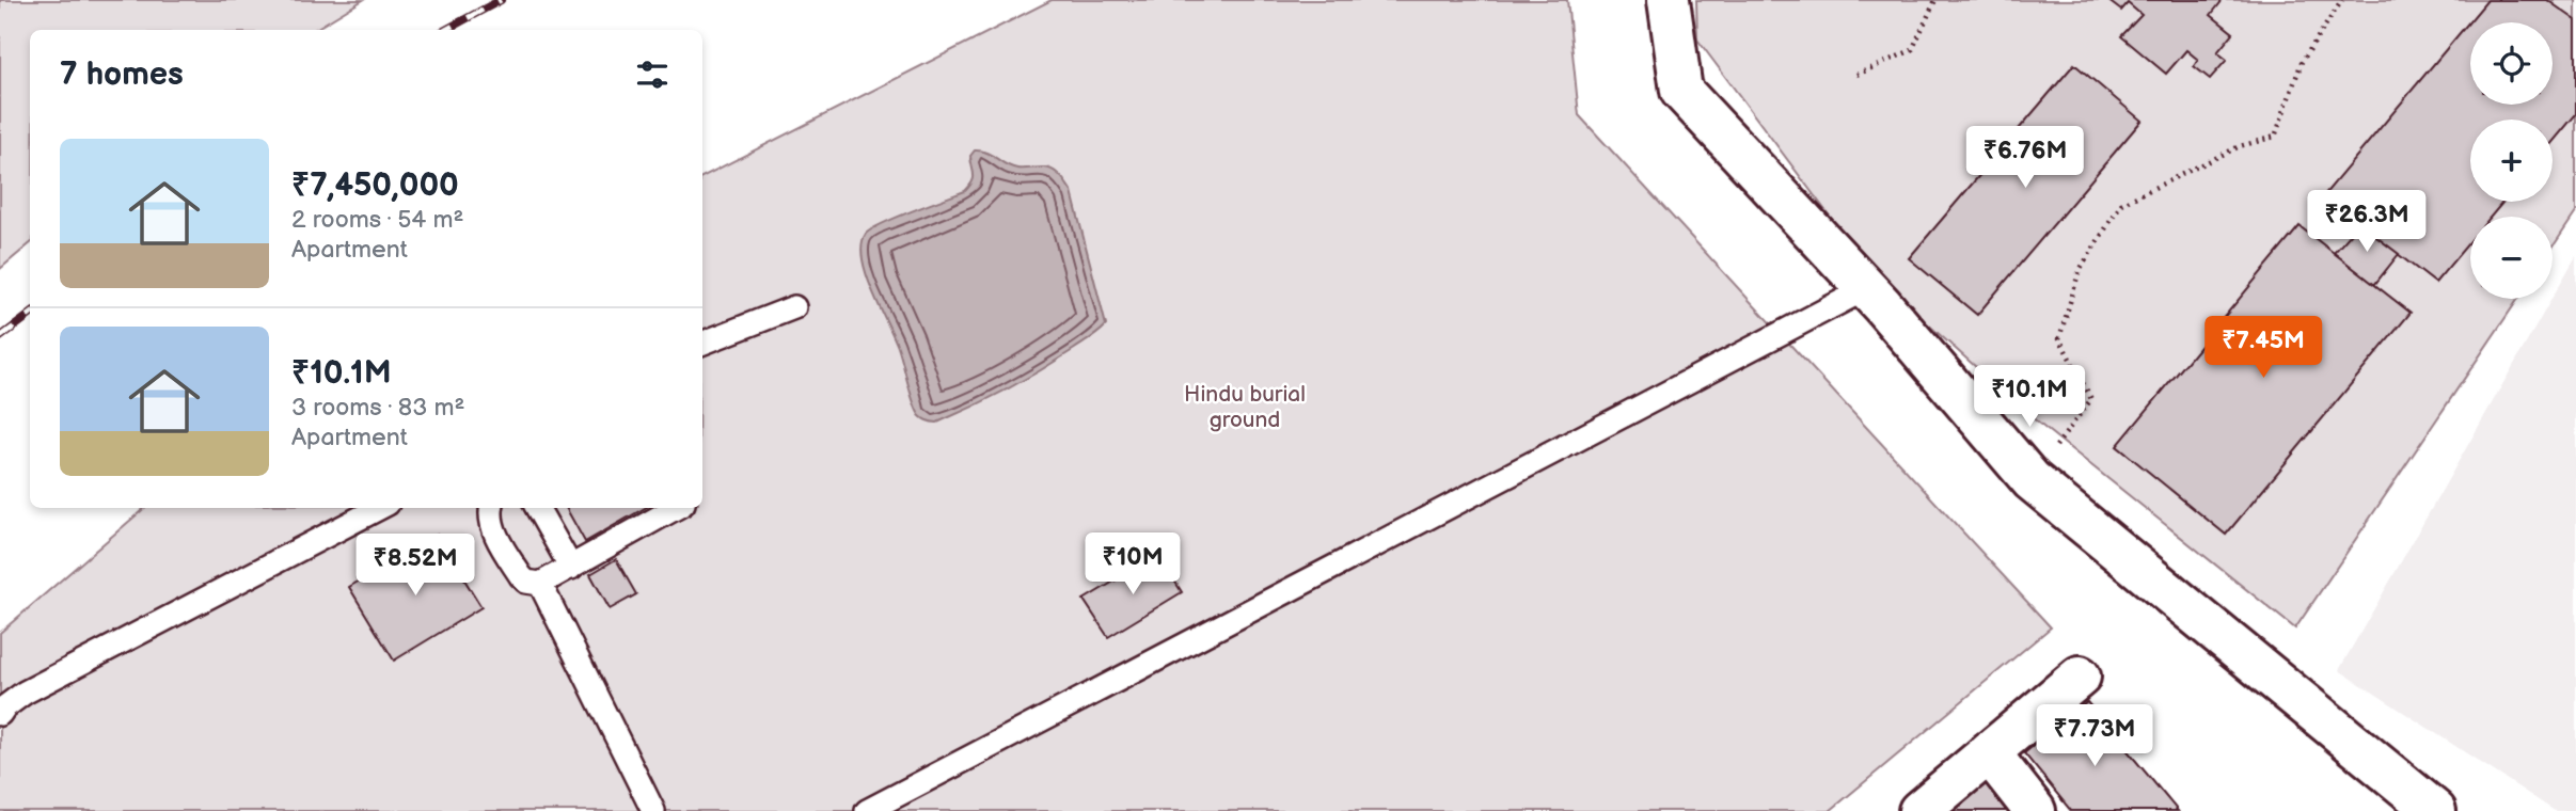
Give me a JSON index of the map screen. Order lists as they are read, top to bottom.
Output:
{
  "parks": ["Hindu burial ground"],
  "page": {
    "map_buttons": ["+", "−"],
    "heading": "7 homes",
    "list": [
      {
        "name": "₹7,450,000",
        "note": "2 rooms · 54 m² · Apartment"
      },
      {
        "name": "₹10.1M",
        "note": "3 rooms · 83 m² · Apartment"
      }
    ],
    "price": [
      "₹6.76M",
      "₹26.3M",
      "₹7.45M",
      "₹10.1M",
      "₹10M",
      "₹8.52M",
      "₹7.73M"
    ]
  }
}
